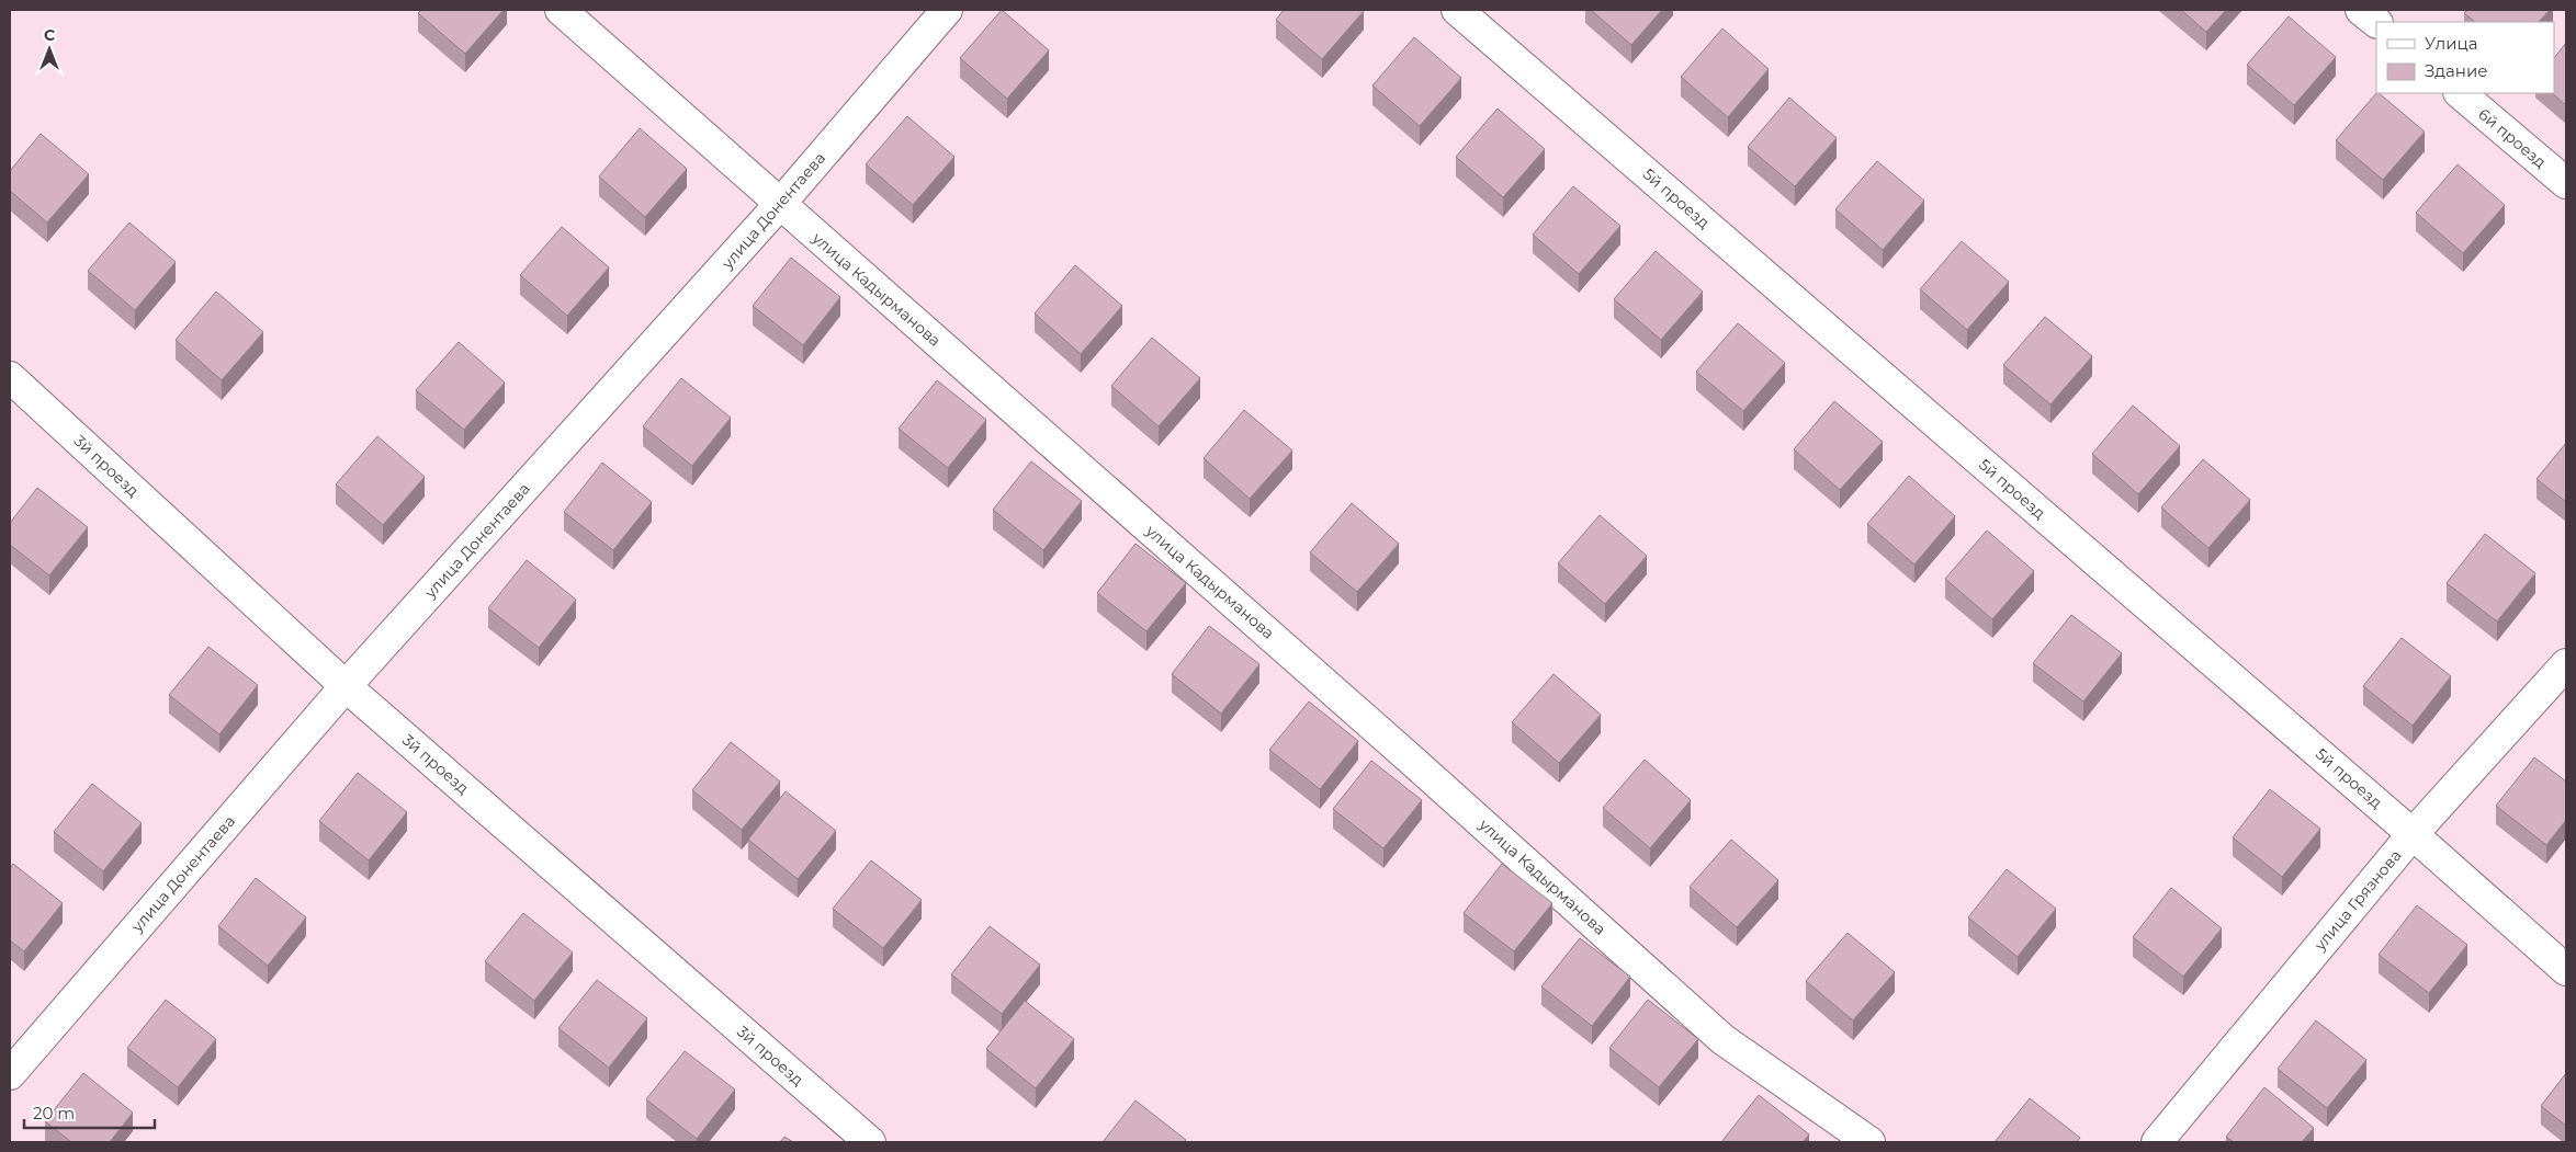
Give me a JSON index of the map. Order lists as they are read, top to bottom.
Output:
{
  "streets": {
    "street": [
      "6й проезд",
      "5й проезд",
      "улица Донентаева",
      "улица Кадырманова",
      "3й проезд",
      "улица Грязнова"
    ]
  },
  "crossings": [
    ["5й проезд", "улица Грязнова"],
    ["улица Донентаева", "улица Кадырманова"],
    ["улица Донентаева", "3й проезд"]
  ],
  "legend": ["Улица", "Здание"],
  "scale_bar": "20 m",
  "north": "top"
}
